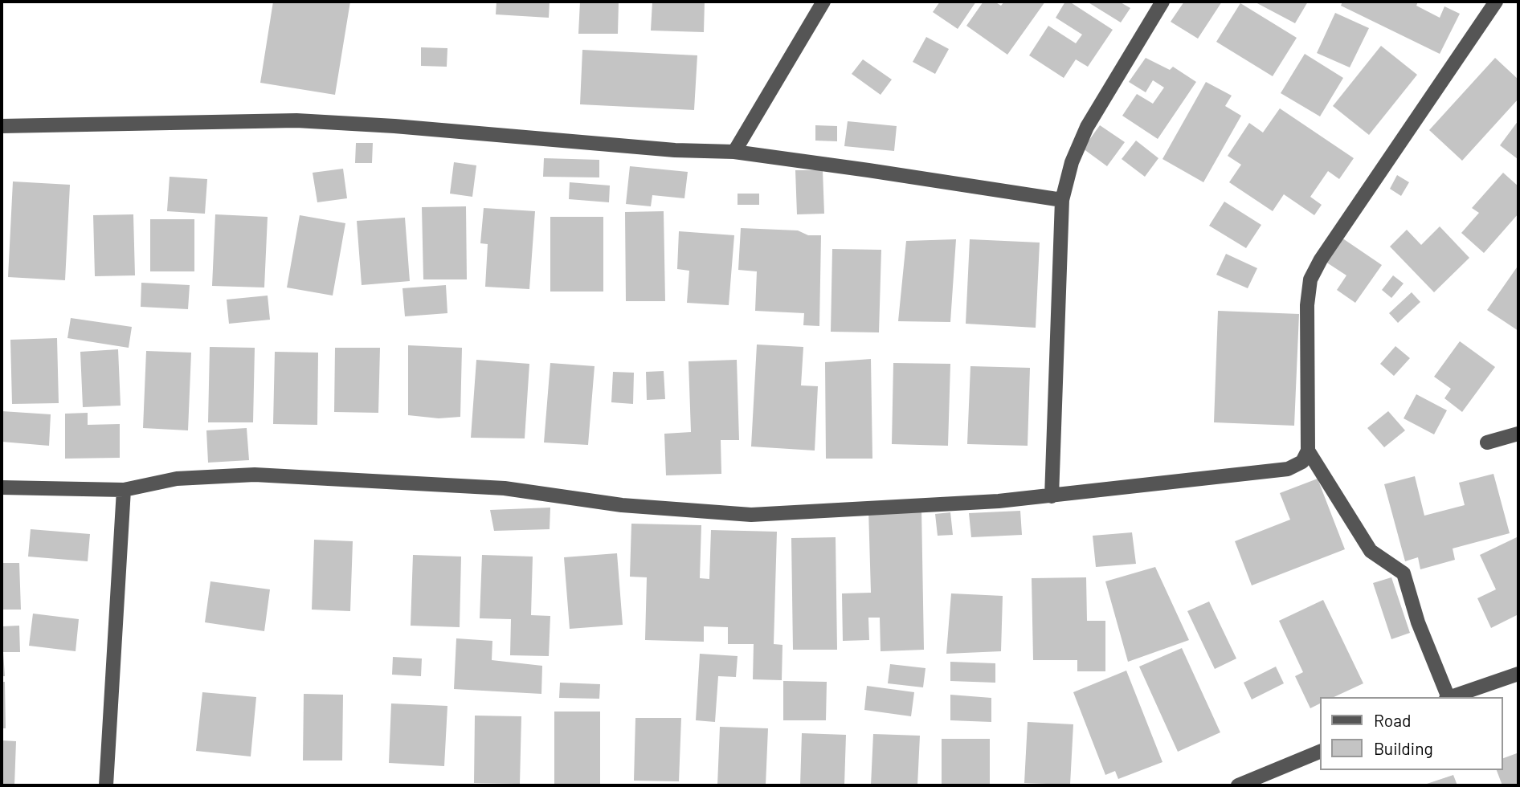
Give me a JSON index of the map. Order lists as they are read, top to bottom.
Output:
{
  "legend": ["Road", "Building"]
}
